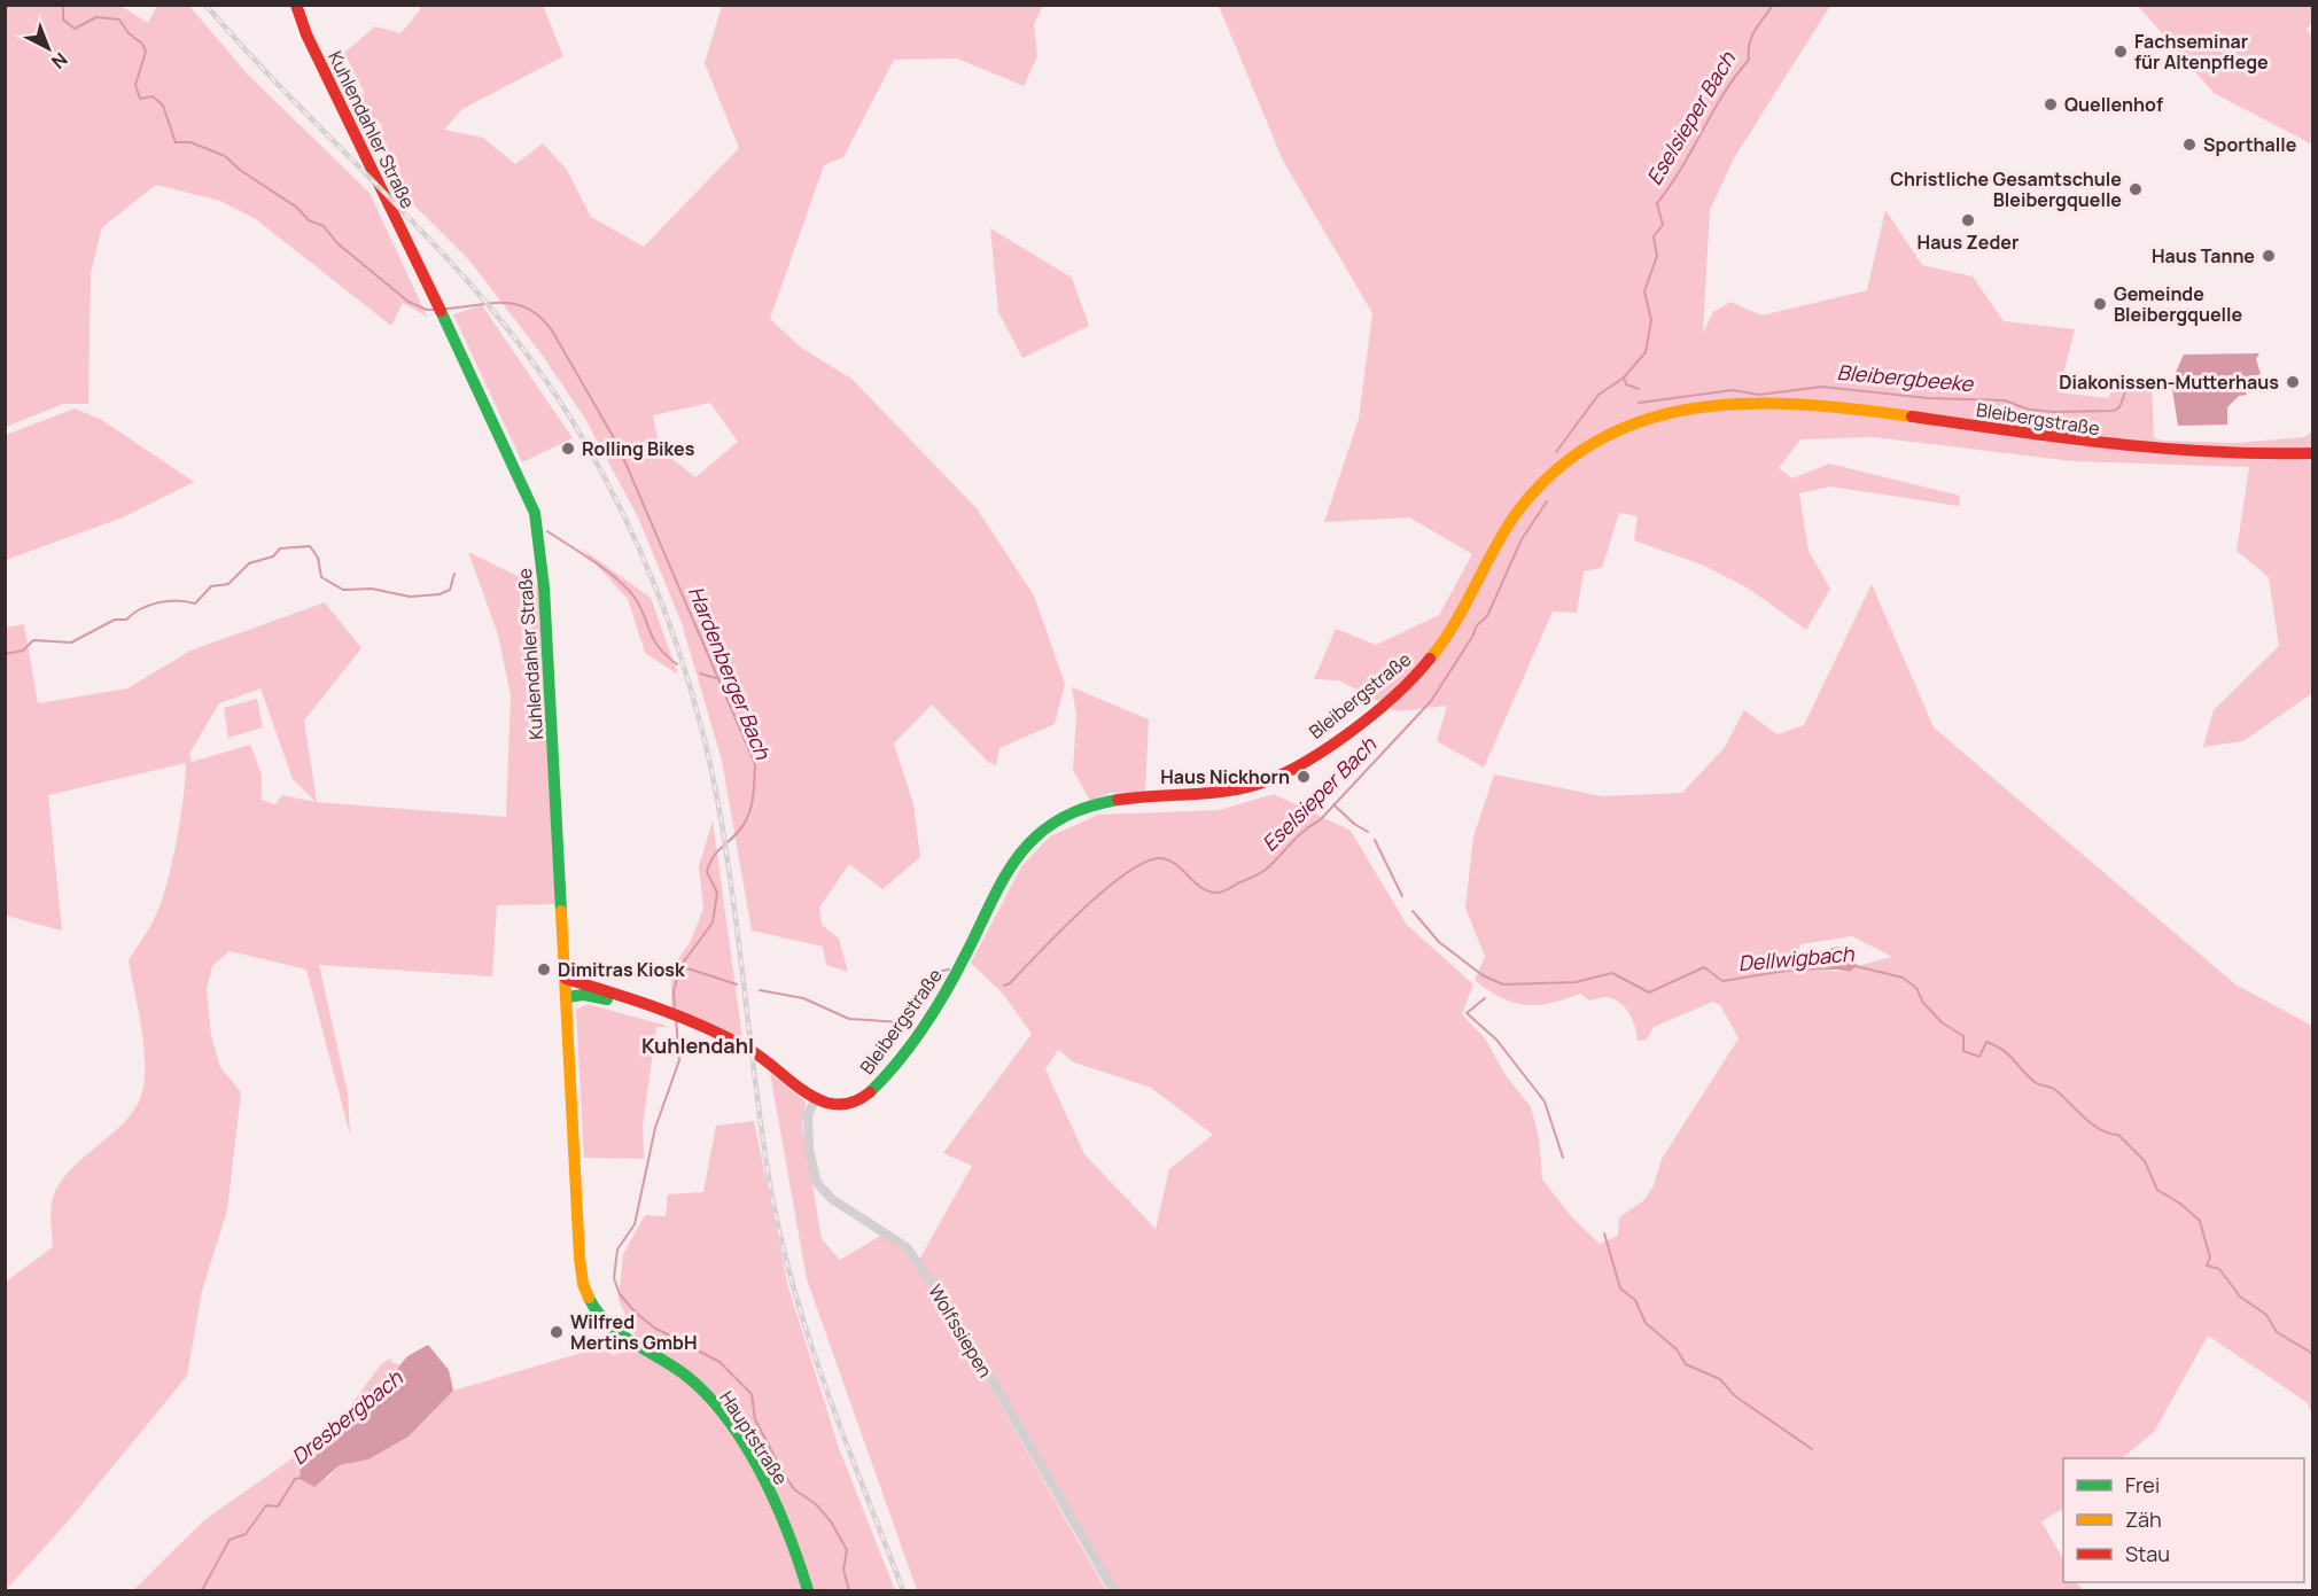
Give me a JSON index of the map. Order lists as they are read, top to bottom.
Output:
{
  "streets": {
    "street": [
      "Kuhlendahler Straße",
      "Bleibergstraße",
      "Wolfssiepen",
      "Hauptstraße"
    ]
  },
  "crossings": [
    ["Kuhlendahler Straße", "Bleibergstraße"],
    ["Kuhlendahler Straße", "Hauptstraße"],
    ["Bleibergstraße", "Wolfssiepen"]
  ],
  "districts": ["Kuhlendahl"],
  "water": [
    "Eselsieper Bach",
    "Bleibergbeeke",
    "Hardenberger Bach",
    "Dellwigbach",
    "Dresbergbach"
  ],
  "places": [
    "Fachseminar für Altenpflege",
    "Quellenhof",
    "Sporthalle",
    "Christliche Gesamtschule Bleibergquelle",
    "Haus Zeder",
    "Haus Tanne",
    "Gemeinde Bleibergquelle",
    "Diakonissen-Mutterhaus",
    "Rolling Bikes",
    "Haus Nickhorn",
    "Dimitras Kiosk",
    "Wilfred Mertins GmbH"
  ],
  "legend": ["Frei", "Zäh", "Stau"],
  "north": "bottom right"
}
